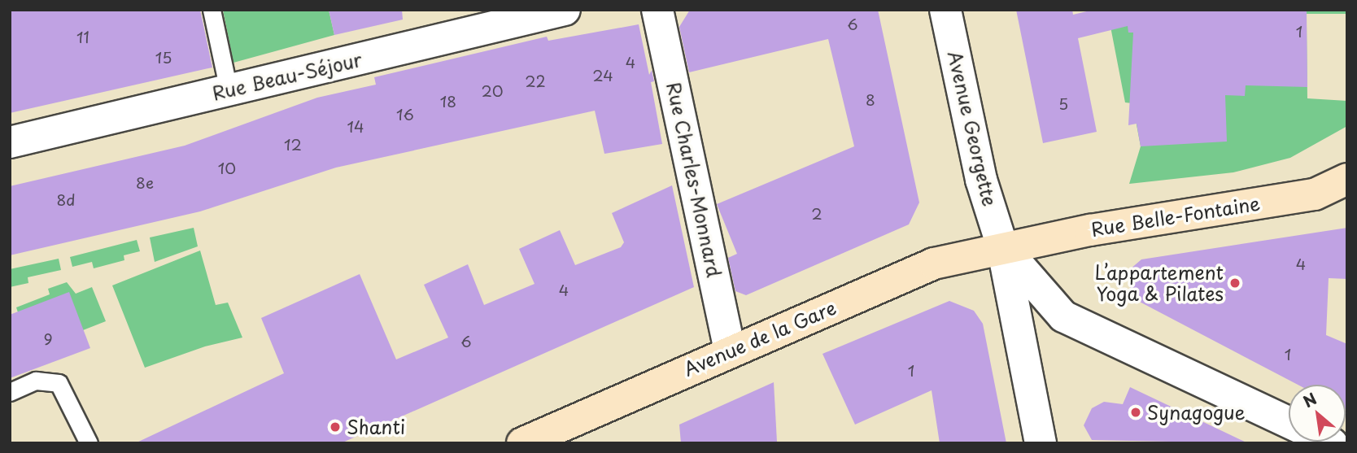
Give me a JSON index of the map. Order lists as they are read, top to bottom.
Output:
{
  "streets": {
    "main road": ["Rue Belle-Fontaine", "Avenue de la Gare"],
    "street": ["Rue Beau-Séjour", "Avenue Georgette", "Rue Charles-Monnard"]
  },
  "crossings": [
    ["Avenue Georgette", "Rue Belle-Fontaine"],
    ["Avenue Georgette", "Avenue de la Gare"],
    ["Rue Charles-Monnard", "Avenue de la Gare"],
    ["Rue Belle-Fontaine", "Avenue de la Gare"]
  ],
  "places": ["L’appartement Yoga & Pilates", "Synagogue", "Shanti"],
  "house_numbers": [
    "6",
    "1",
    "11",
    "15",
    "4",
    "24",
    "22",
    "20",
    "8",
    "18",
    "5",
    "16",
    "14",
    "12",
    "10",
    "8e",
    "8d",
    "2",
    "4",
    "4",
    "9",
    "6",
    "1",
    "1"
  ],
  "north": "top left"
}
